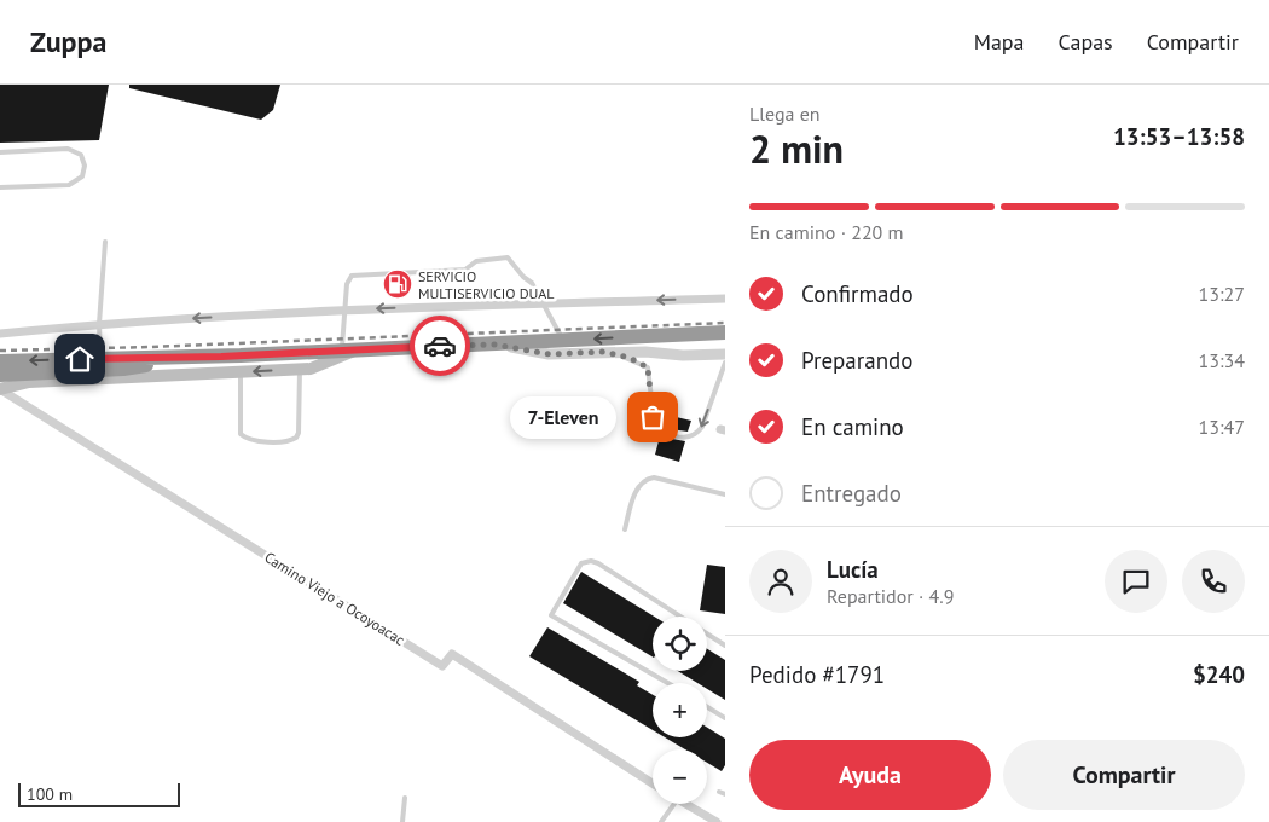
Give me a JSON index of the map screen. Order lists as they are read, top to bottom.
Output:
{
  "streets": {
    "street": ["Camino Viejo a Ocoyoacac"]
  },
  "places": {
    "fuel station": ["SERVICIO MULTISERVICIO DUAL"],
    "other": ["7-Eleven"]
  },
  "scale_bar": "100 m",
  "page": {
    "header": "Zuppa",
    "nav": ["Mapa", "Capas", "Compartir"],
    "heading": ["2 min", "Llega en", "13:53–13:58"],
    "panel": [
      "Lucía",
      "Repartidor · 4.9",
      "Pedido #1791",
      "$240"
    ],
    "bar": "En camino · 220 m",
    "list": [
      ["Confirmado", "13:27"],
      ["Preparando", "13:34"],
      ["En camino", "13:47"],
      "Entregado"
    ],
    "bubble": "7-Eleven",
    "map_buttons": ["+", "−"],
    "buttons": ["Ayuda", "Compartir"],
    "scale": "100 m"
  }
}
